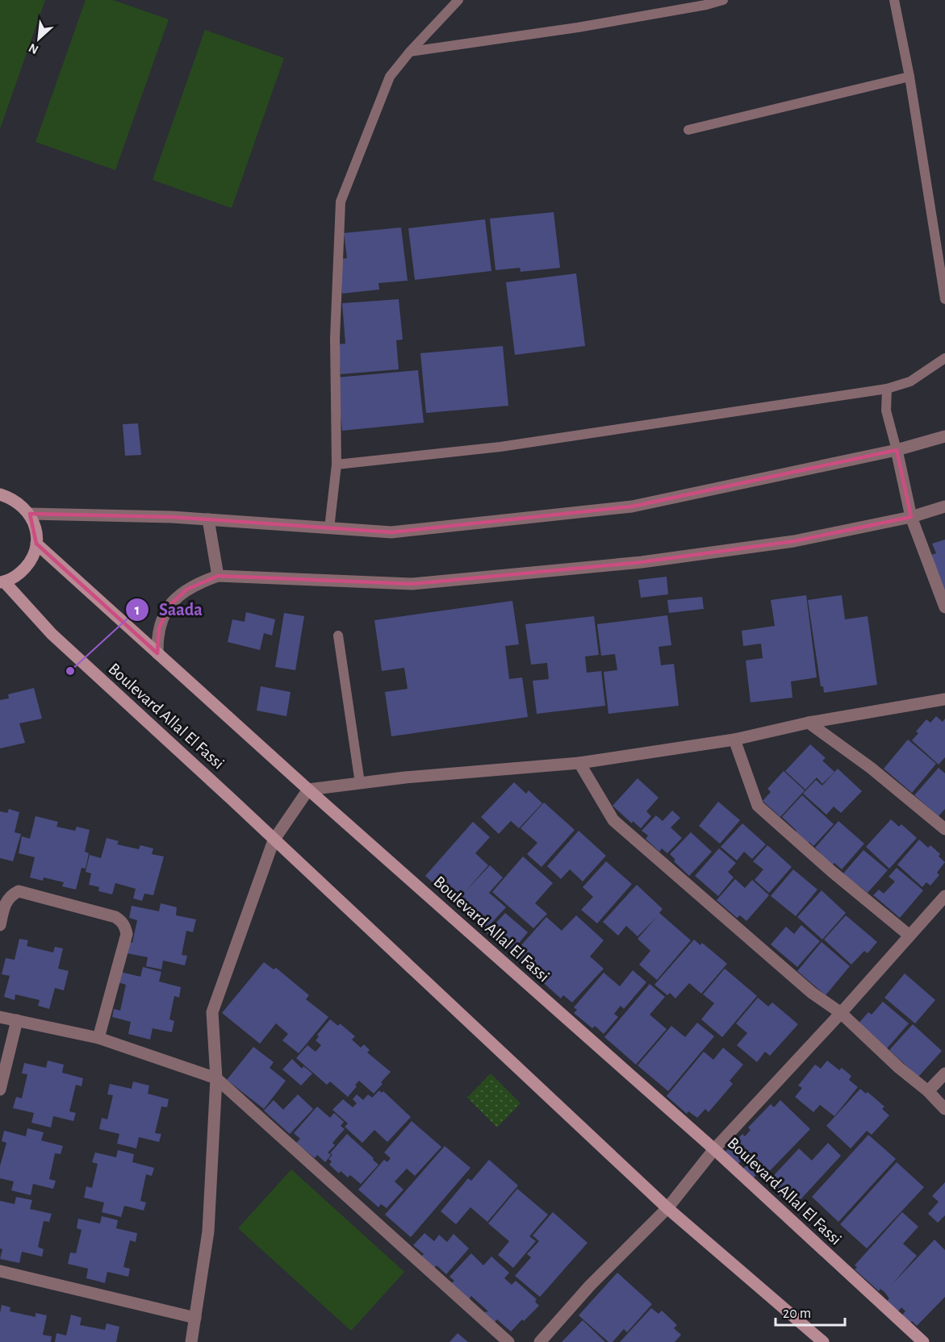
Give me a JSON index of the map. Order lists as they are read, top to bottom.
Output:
{
  "streets": {
    "main road": ["Boulevard Allal El Fassi"]
  },
  "places": ["Saada"],
  "scale_bar": "20 m",
  "north": "bottom left"
}
